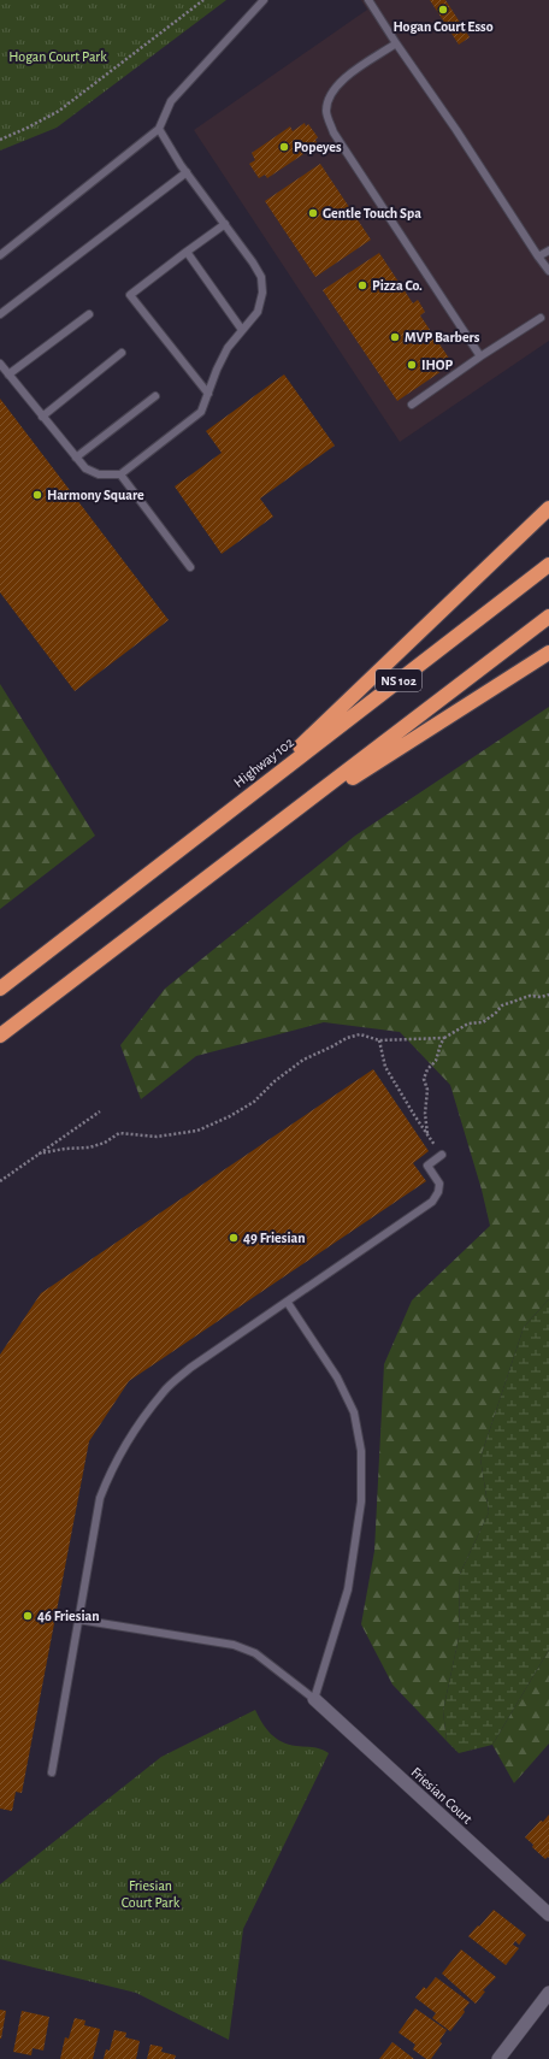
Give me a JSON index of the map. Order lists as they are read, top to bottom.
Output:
{
  "streets": {
    "highway": ["NS 102", "Highway 102"],
    "street": ["Friesian Court"]
  },
  "parks": ["Hogan Court Park", "Friesian Court Park"],
  "places": [
    "Hogan Court Esso",
    "Popeyes",
    "Gentle Touch Spa",
    "Pizza Co.",
    "MVP Barbers",
    "IHOP",
    "Harmony Square",
    "49 Friesian",
    "46 Friesian"
  ]
}
